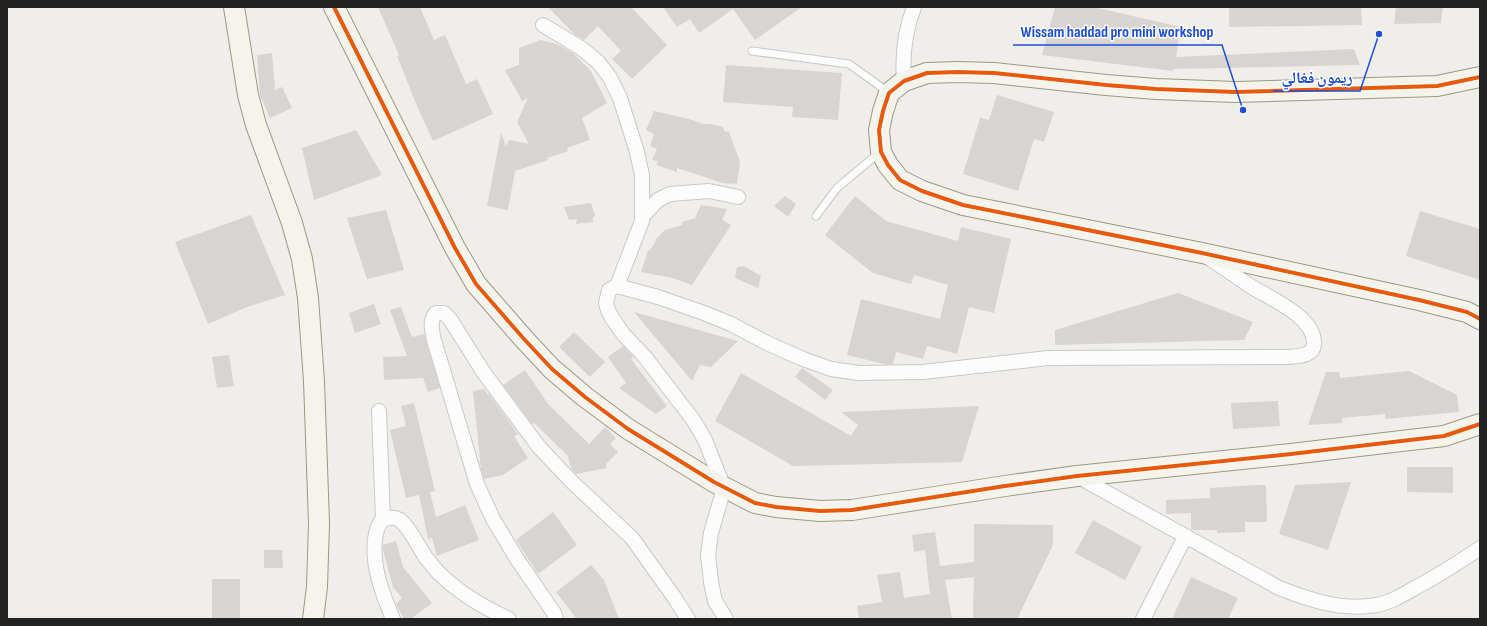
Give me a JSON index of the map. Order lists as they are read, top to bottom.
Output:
{
  "places": ["ريمون فغالي", "Wissam haddad pro mini workshop"]
}
